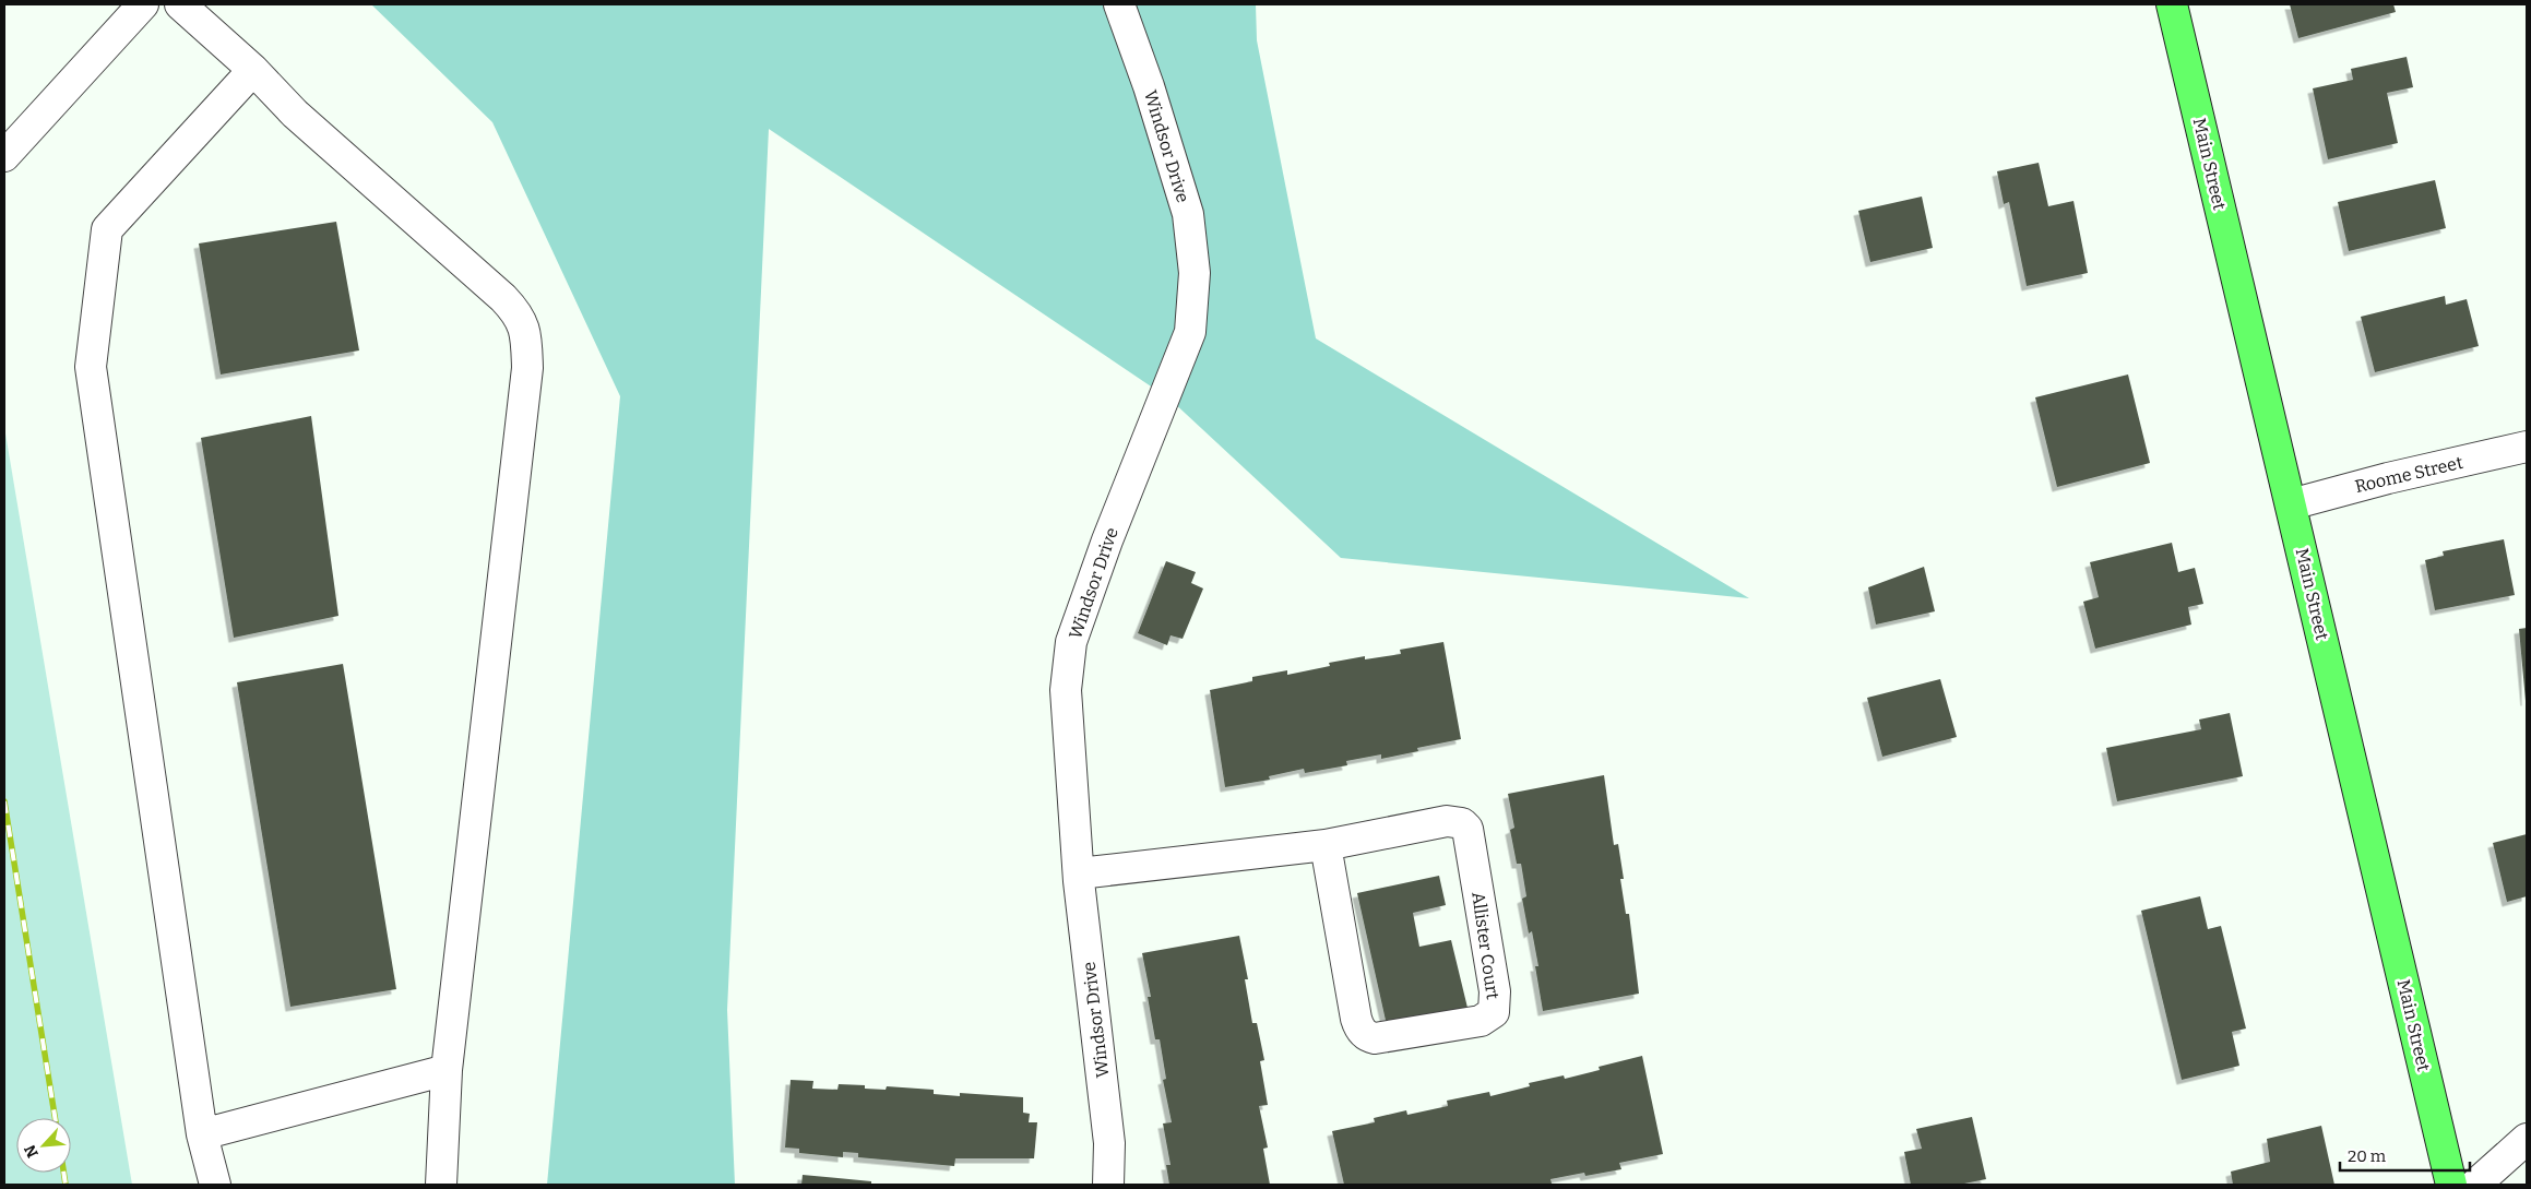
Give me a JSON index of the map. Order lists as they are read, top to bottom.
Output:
{
  "streets": {
    "main road": ["Main Street"],
    "street": ["Windsor Drive", "Roome Street", "Allister Court"]
  },
  "crossings": [
    ["Windsor Drive", "Allister Court"],
    ["Main Street", "Roome Street"]
  ],
  "scale_bar": "20 m",
  "north": "bottom left"
}
